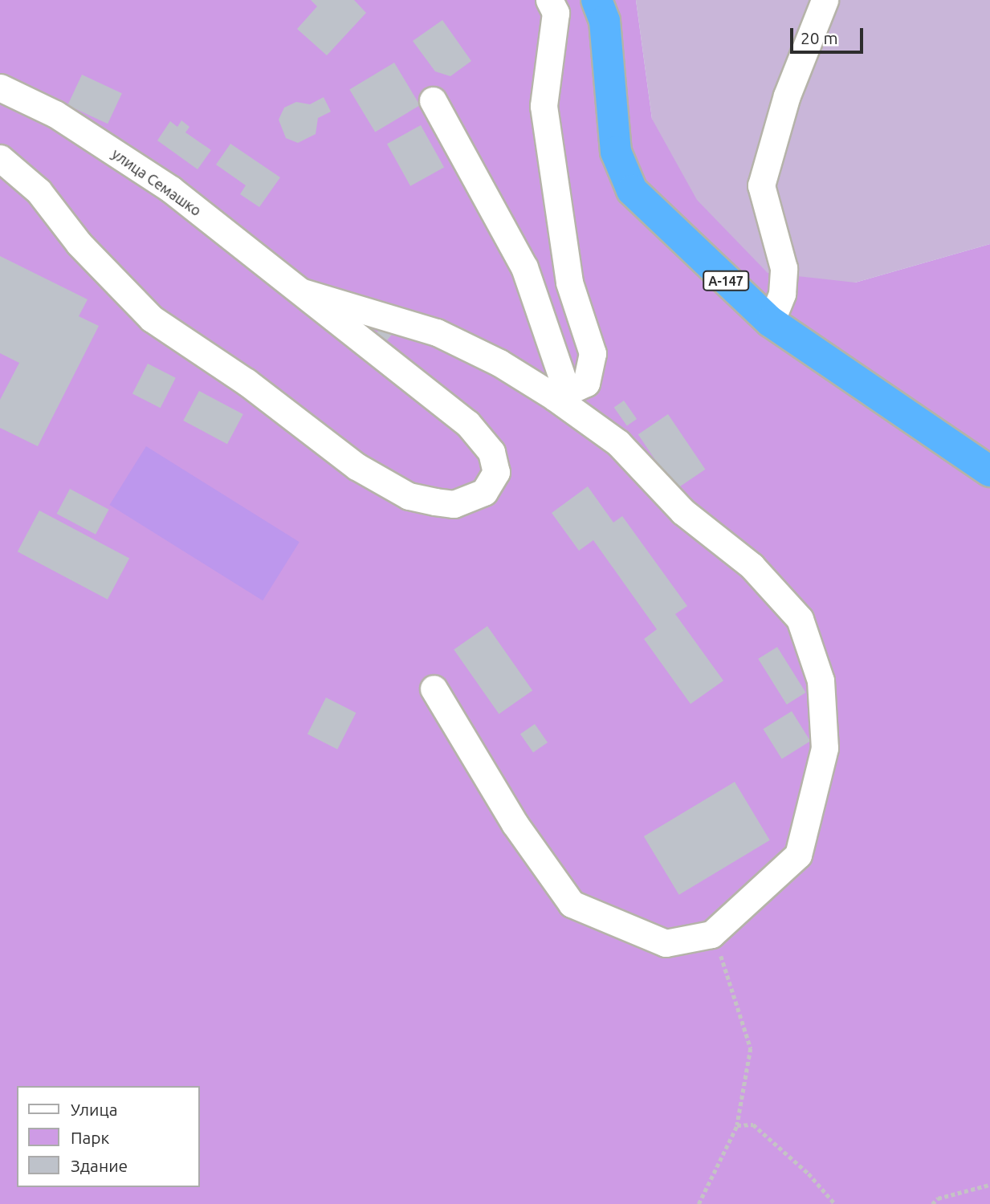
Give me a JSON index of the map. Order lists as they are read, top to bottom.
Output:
{
  "streets": {
    "highway": ["А-147"],
    "street": ["улица Семашко"]
  },
  "legend": ["Улица", "Парк", "Здание"],
  "scale_bar": "20 m"
}
